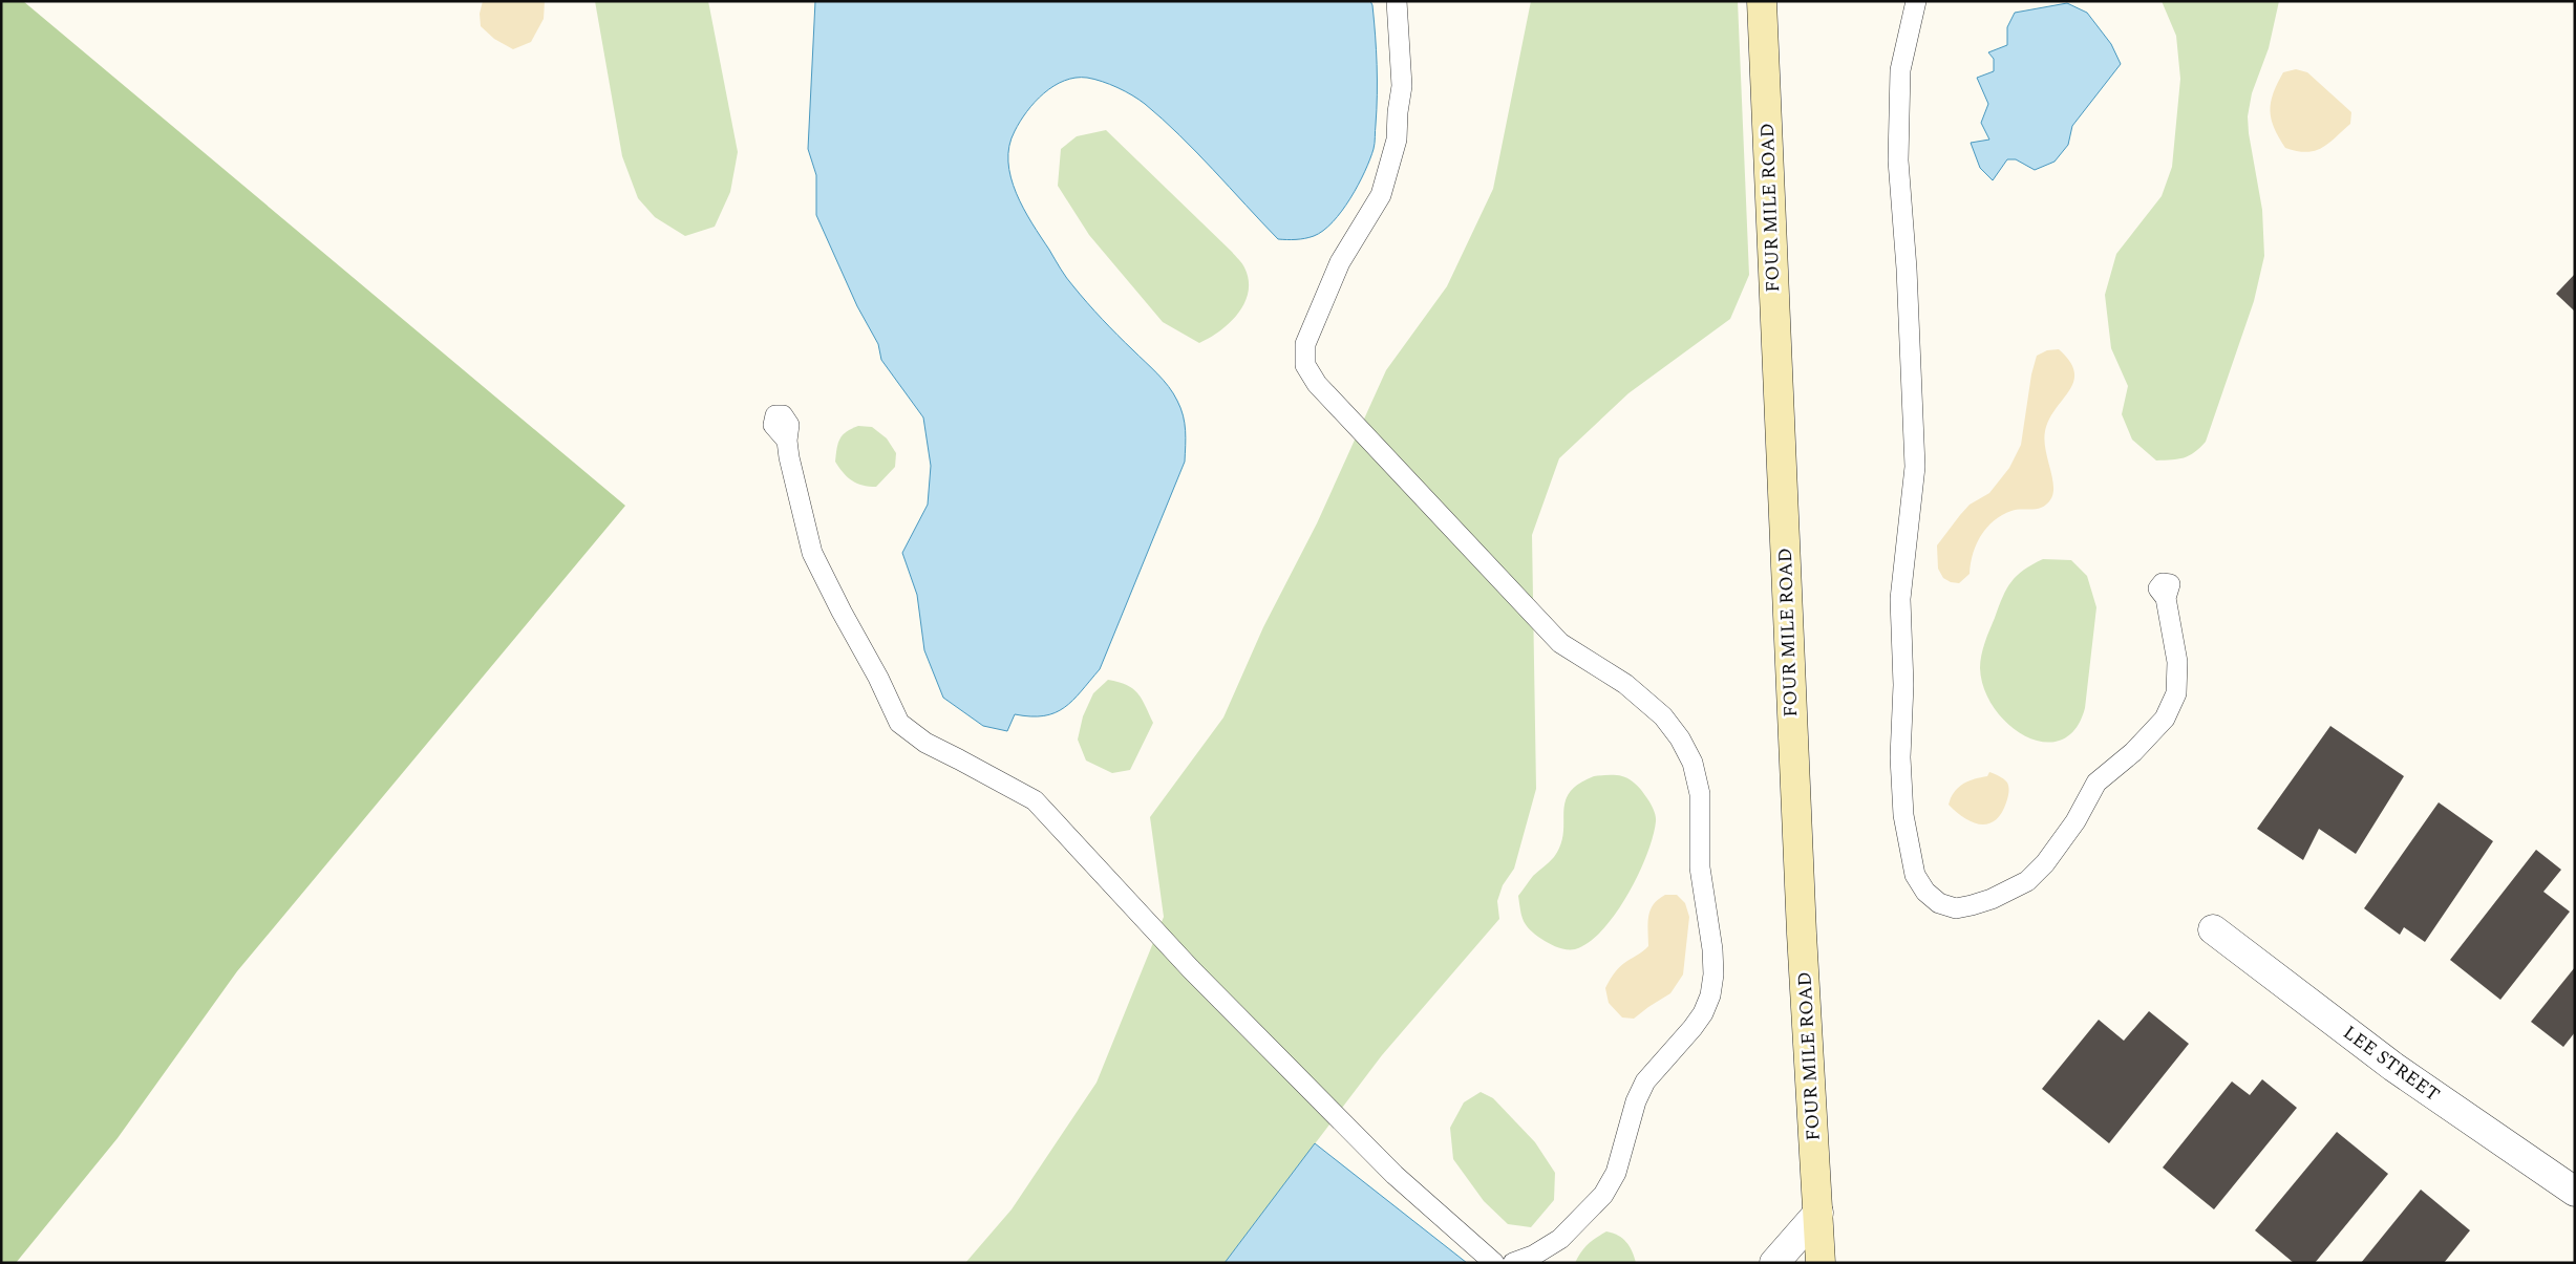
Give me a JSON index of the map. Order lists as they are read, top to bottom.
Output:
{
  "streets": {
    "main road": ["FOUR MILE ROAD"],
    "street": ["LEE STREET"]
  }
}
